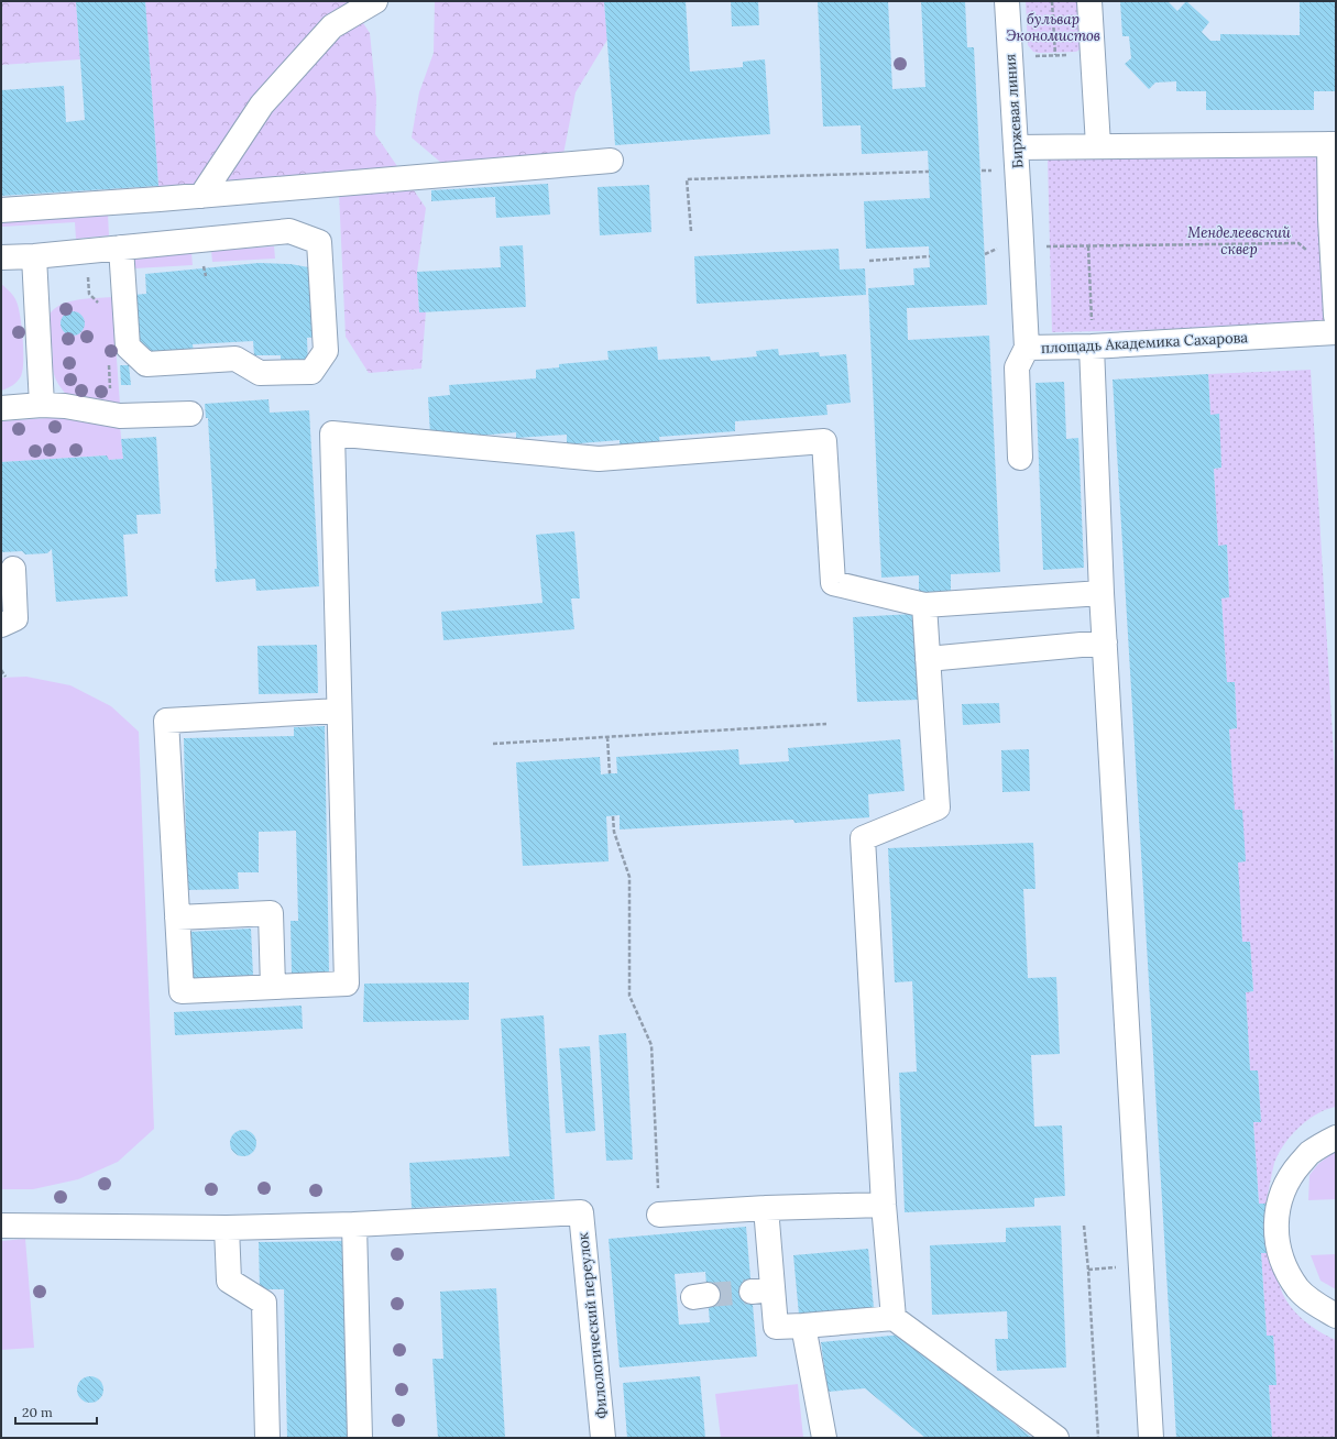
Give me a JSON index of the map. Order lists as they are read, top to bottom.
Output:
{
  "streets": {
    "street": ["Биржевая линия", "площадь Академика Сахарова", "Филологический переулок"]
  },
  "crossings": [
    ["Биржевая линия", "площадь Академика Сахарова"]
  ],
  "parks": ["бульвар Экономистов", "Менделеевский сквер"],
  "scale_bar": "20 m"
}
